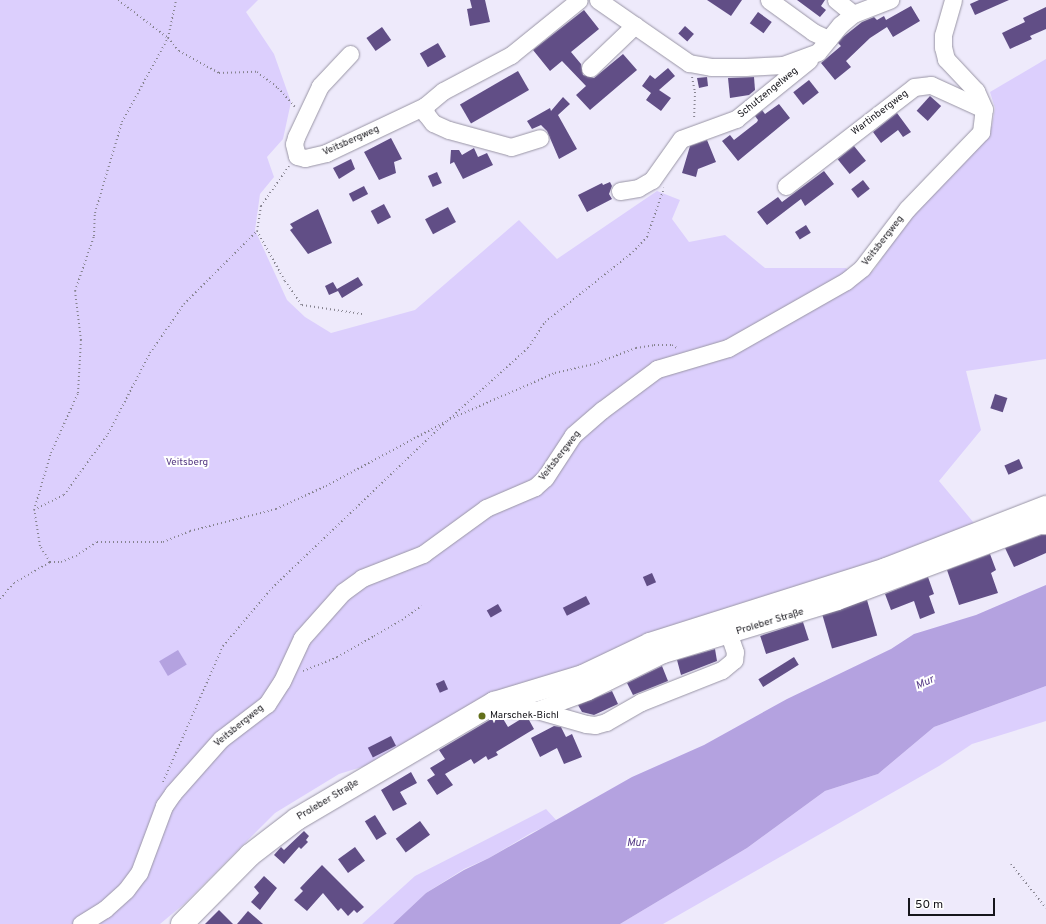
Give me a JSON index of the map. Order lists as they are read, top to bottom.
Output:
{
  "streets": {
    "main road": ["Proleber Straße"],
    "street": ["Schutzengelweg", "Wartinbergweg", "Veitsbergweg"]
  },
  "crossings": [
    ["Wartinbergweg", "Veitsbergweg"]
  ],
  "water": ["Mur"],
  "parks": ["Veitsberg"],
  "places": ["Marschek-Bichl"],
  "scale_bar": "50 m"
}
